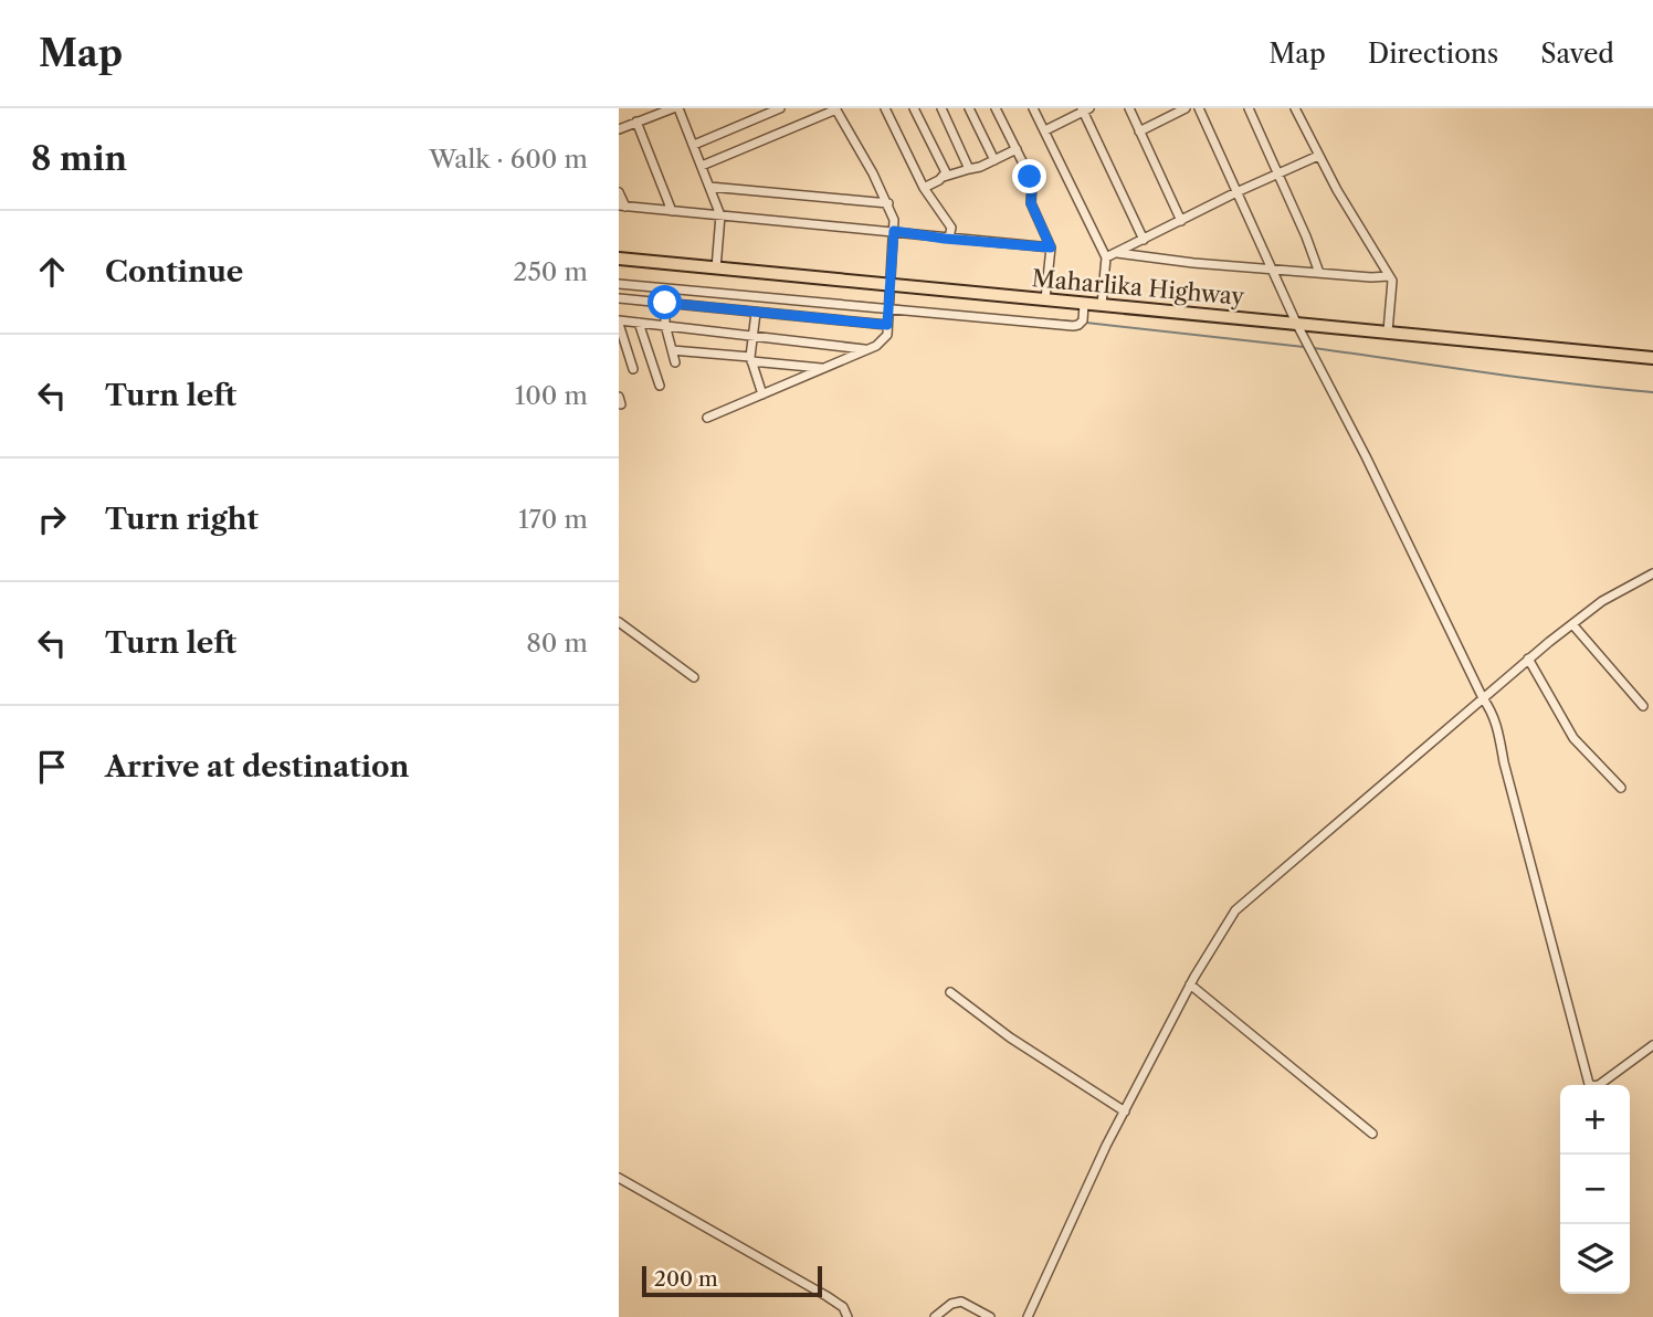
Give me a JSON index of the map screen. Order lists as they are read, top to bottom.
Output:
{
  "streets": {
    "highway": ["Maharlika Highway"]
  },
  "scale_bar": "200 m",
  "page": {
    "header": "Map",
    "nav": ["Map", "Directions", "Saved"],
    "heading": ["8 min", "Walk · 600 m"],
    "list": [
      ["Continue", "250 m"],
      ["Turn left", "100 m"],
      ["Turn right", "170 m"],
      ["Turn left", "80 m"],
      "Arrive at destination"
    ],
    "map_buttons": ["+", "−"],
    "scale": "200 m"
  }
}
